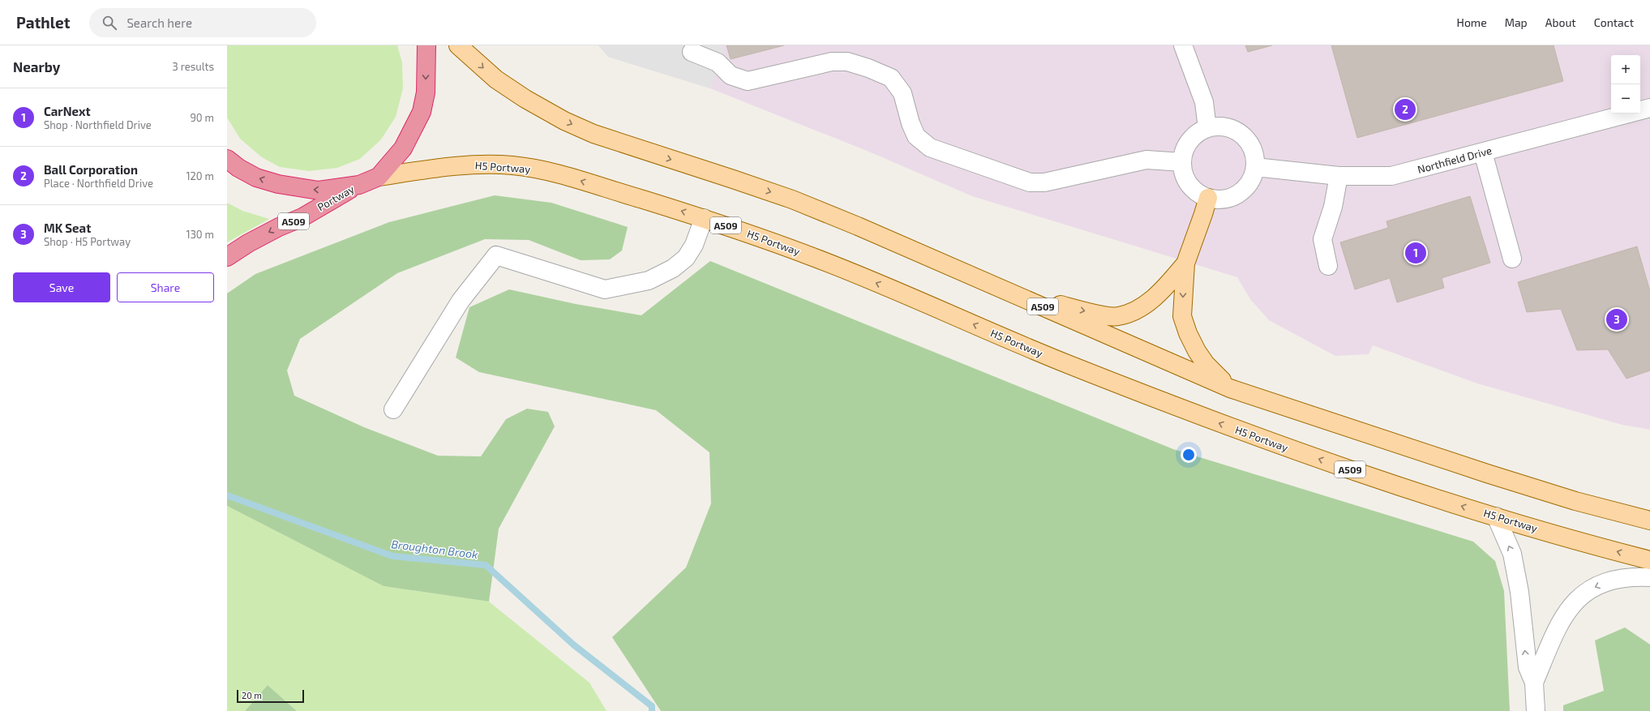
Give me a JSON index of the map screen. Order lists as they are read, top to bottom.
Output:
{
  "streets": {
    "highway": ["Portway", "A509"],
    "main road": ["H5 Portway"],
    "street": ["Northfield Drive"]
  },
  "crossings": [
    ["H5 Portway", "A509"],
    ["Portway", "A509"]
  ],
  "one_way": ["Portway"],
  "water": ["Broughton Brook"],
  "scale_bar": "20 m",
  "page": {
    "header": "Pathlet",
    "search": "Search here",
    "nav": [
      "Home",
      "Map",
      "About",
      "Contact"
    ],
    "heading": ["Nearby", "3 results"],
    "map_buttons": ["+", "−"],
    "list": [
      {
        "mark": "1",
        "name": "CarNext",
        "note": "Shop · Northfield Drive",
        "value": "90 m"
      },
      {
        "mark": "2",
        "name": "Ball Corporation",
        "note": "Place · Northfield Drive",
        "value": "120 m"
      },
      {
        "mark": "3",
        "name": "MK Seat",
        "note": "Shop · H5 Portway",
        "value": "130 m"
      }
    ],
    "pins": ["2", "1", "3"],
    "buttons": ["Save", "Share"],
    "scale": "20 m"
  }
}
